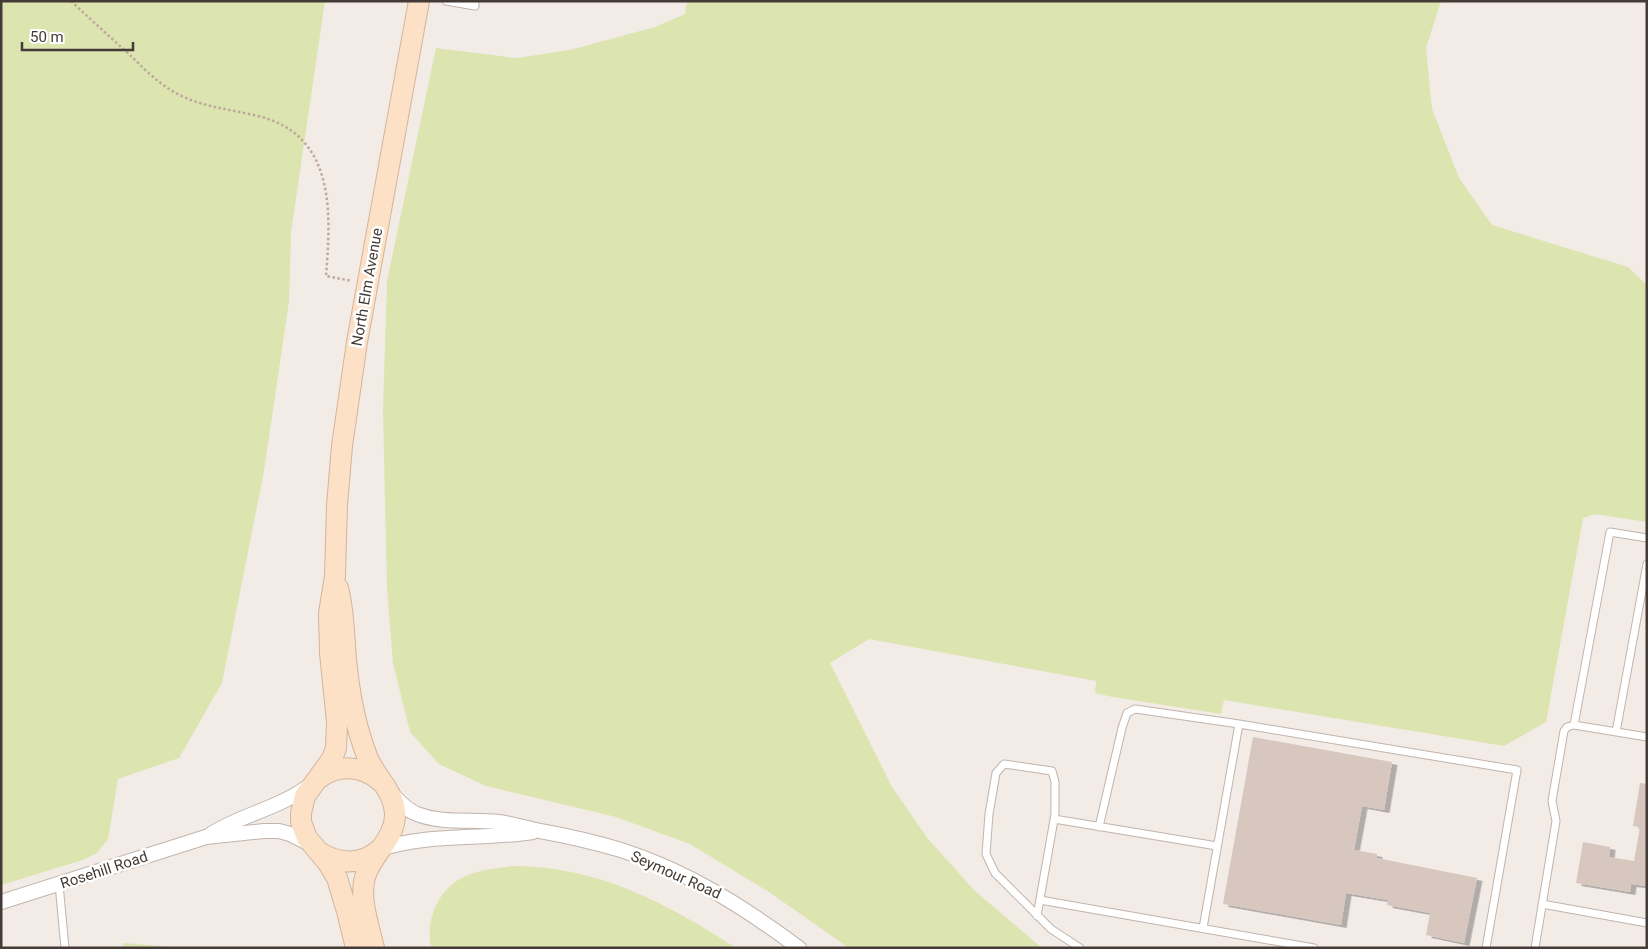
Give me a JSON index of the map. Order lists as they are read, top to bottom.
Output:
{
  "streets": {
    "main road": ["North Elm Avenue", "Rosehill Road", "Seymour Road"]
  },
  "crossings": [
    ["North Elm Avenue", "Rosehill Road"],
    ["North Elm Avenue", "Seymour Road"],
    ["Rosehill Road", "Seymour Road"]
  ],
  "scale_bar": "50 m"
}
